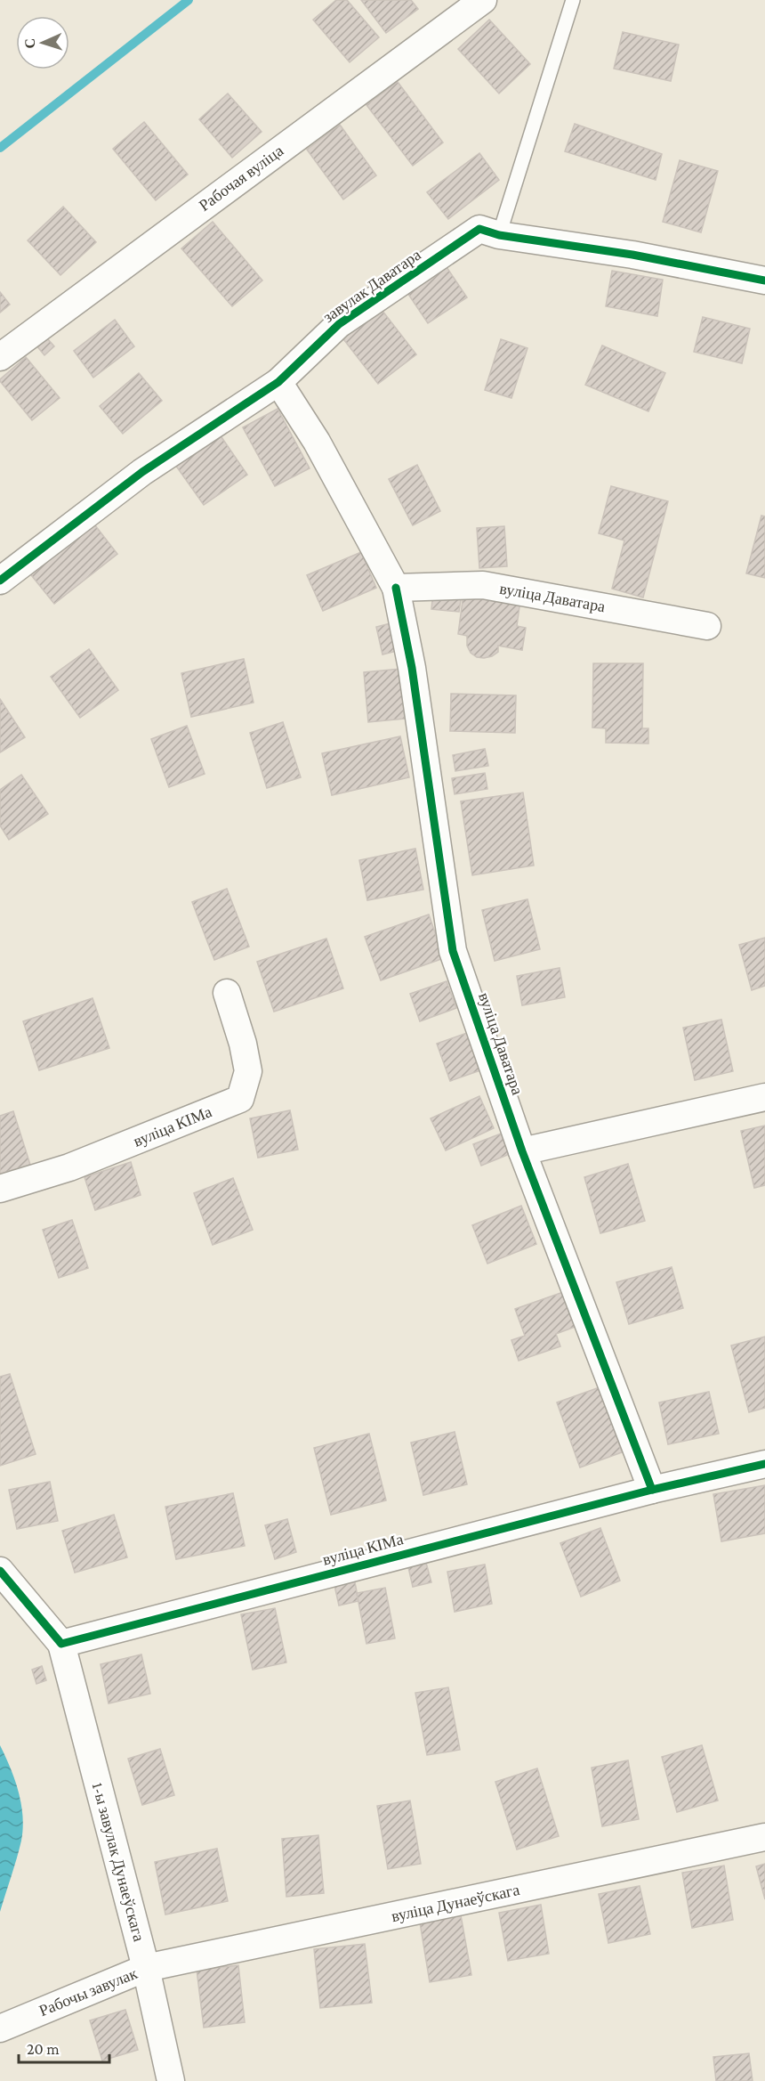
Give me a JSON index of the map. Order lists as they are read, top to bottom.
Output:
{
  "streets": {
    "street": [
      "Рабочая вуліца",
      "завулак Даватара",
      "вуліца Даватара",
      "вуліца КІМа",
      "1-ы завулак Дунаеўскага",
      "вуліца Дунаеўскага",
      "Рабочы завулак"
    ]
  },
  "crossings": [
    ["завулак Даватара", "вуліца Даватара"],
    ["вуліца Даватара", "вуліца КІМа"],
    ["вуліца КІМа", "1-ы завулак Дунаеўскага"],
    ["1-ы завулак Дунаеўскага", "вуліца Дунаеўскага"],
    ["1-ы завулак Дунаеўскага", "Рабочы завулак"],
    ["вуліца Дунаеўскага", "Рабочы завулак"]
  ],
  "scale_bar": "20 m",
  "north": "left"
}
